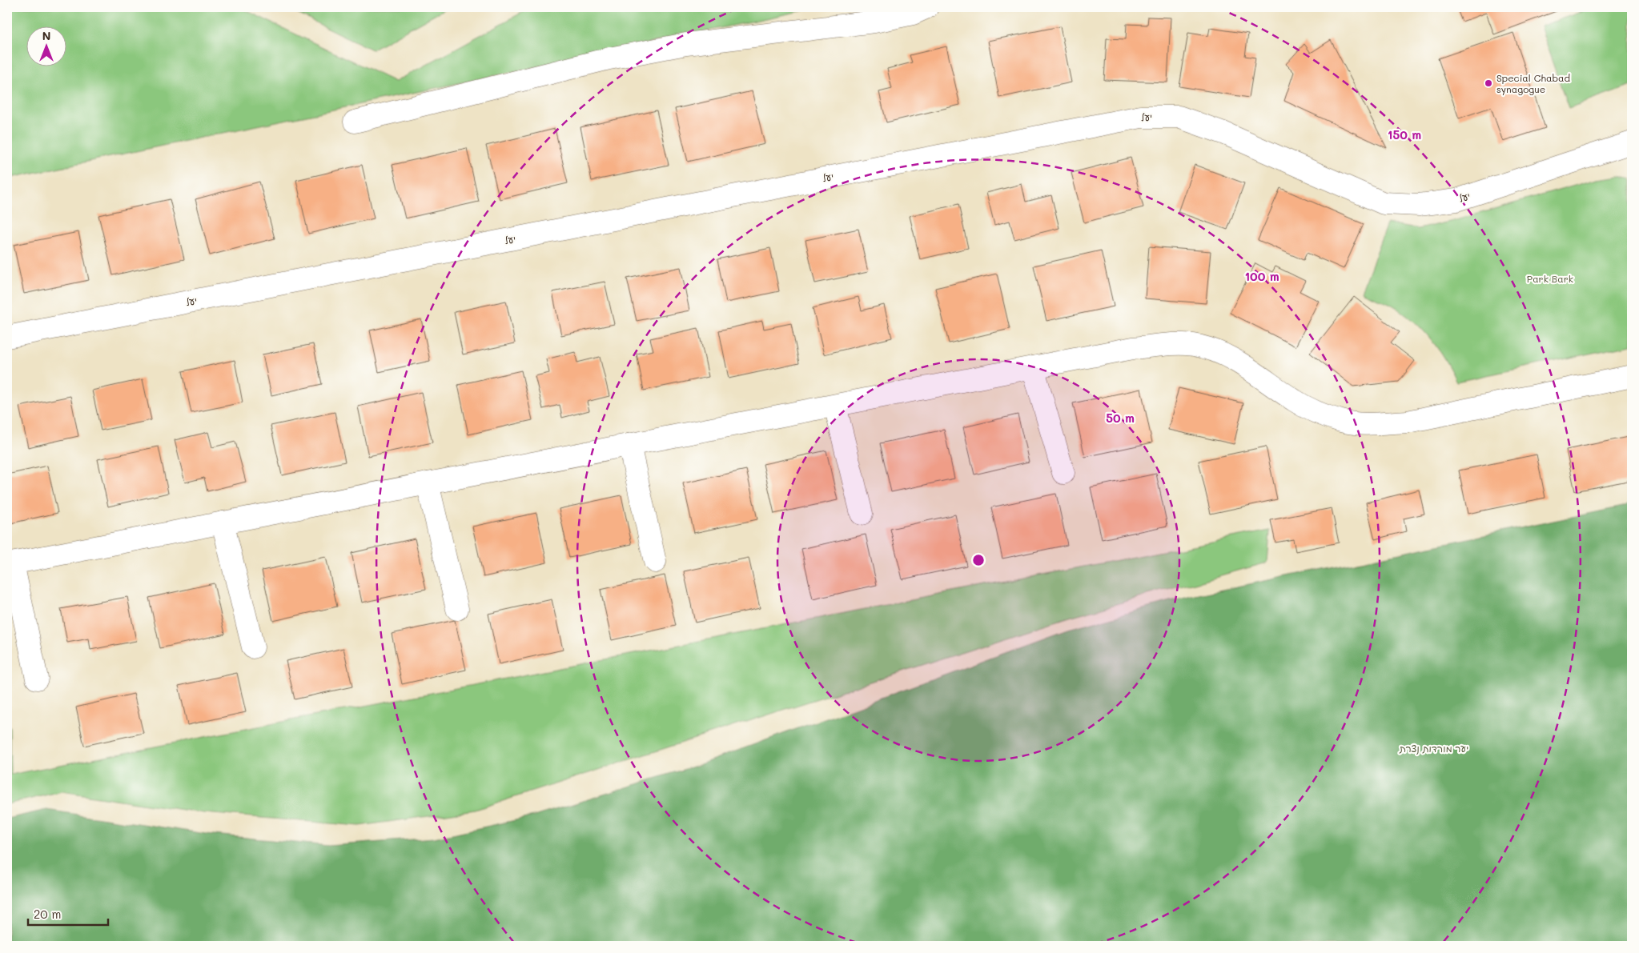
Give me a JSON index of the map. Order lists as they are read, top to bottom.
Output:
{
  "streets": {
    "street": ["יעל"]
  },
  "parks": ["Park Bark", "יער מורדות נצרת"],
  "places": ["Special Chabad synagogue"],
  "scale_bar": "20 m",
  "north": "top",
  "rings": ["150 m", "100 m", "50 m"]
}
